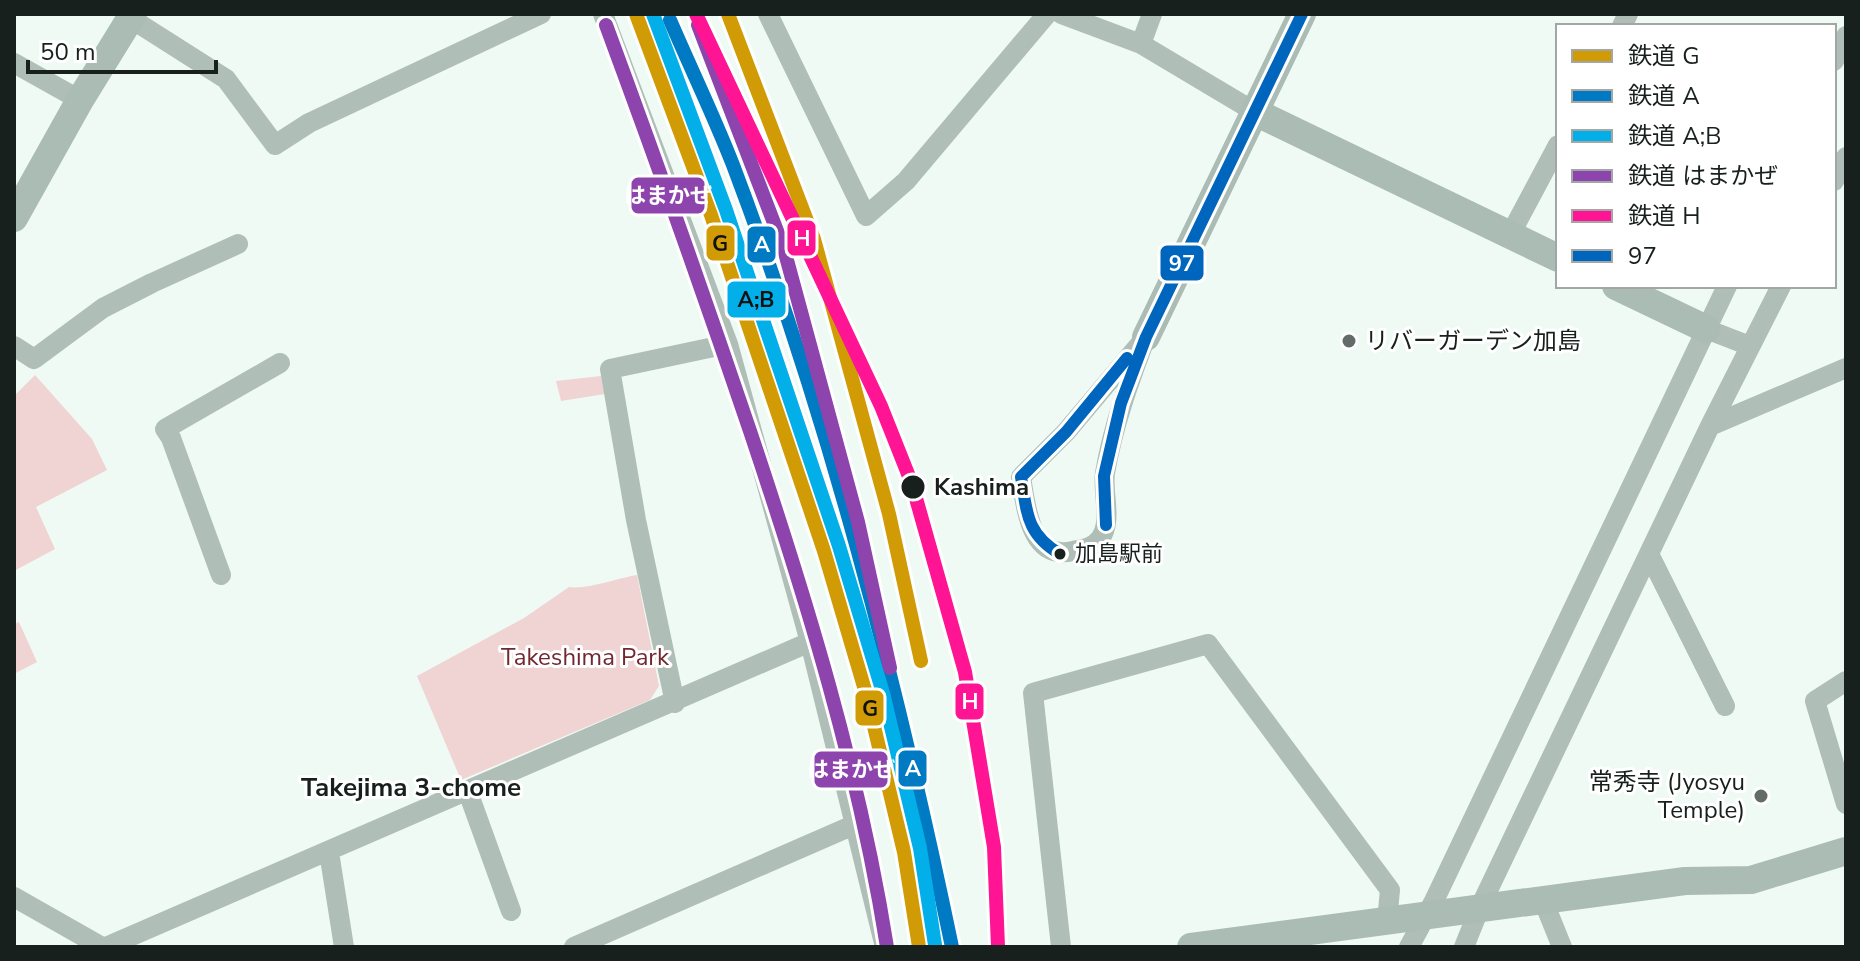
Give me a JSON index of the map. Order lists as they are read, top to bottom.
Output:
{
  "districts": ["Takejima 3-chome"],
  "parks": ["Takeshima Park"],
  "places": [
    "リバーガーデン加島",
    "Kashima",
    "加島駅前",
    "常秀寺 (Jyosyu Temple)"
  ],
  "lines": [
    "rail line G",
    "rail line A;B",
    "rail line H",
    "transit line 97",
    "rail line A",
    "rail line はまかぜ"
  ],
  "legend": [
    "鉄道 G",
    "鉄道 A",
    "鉄道 A;B",
    "鉄道 はまかぜ",
    "鉄道 H",
    "97"
  ],
  "scale_bar": "50 m"
}
